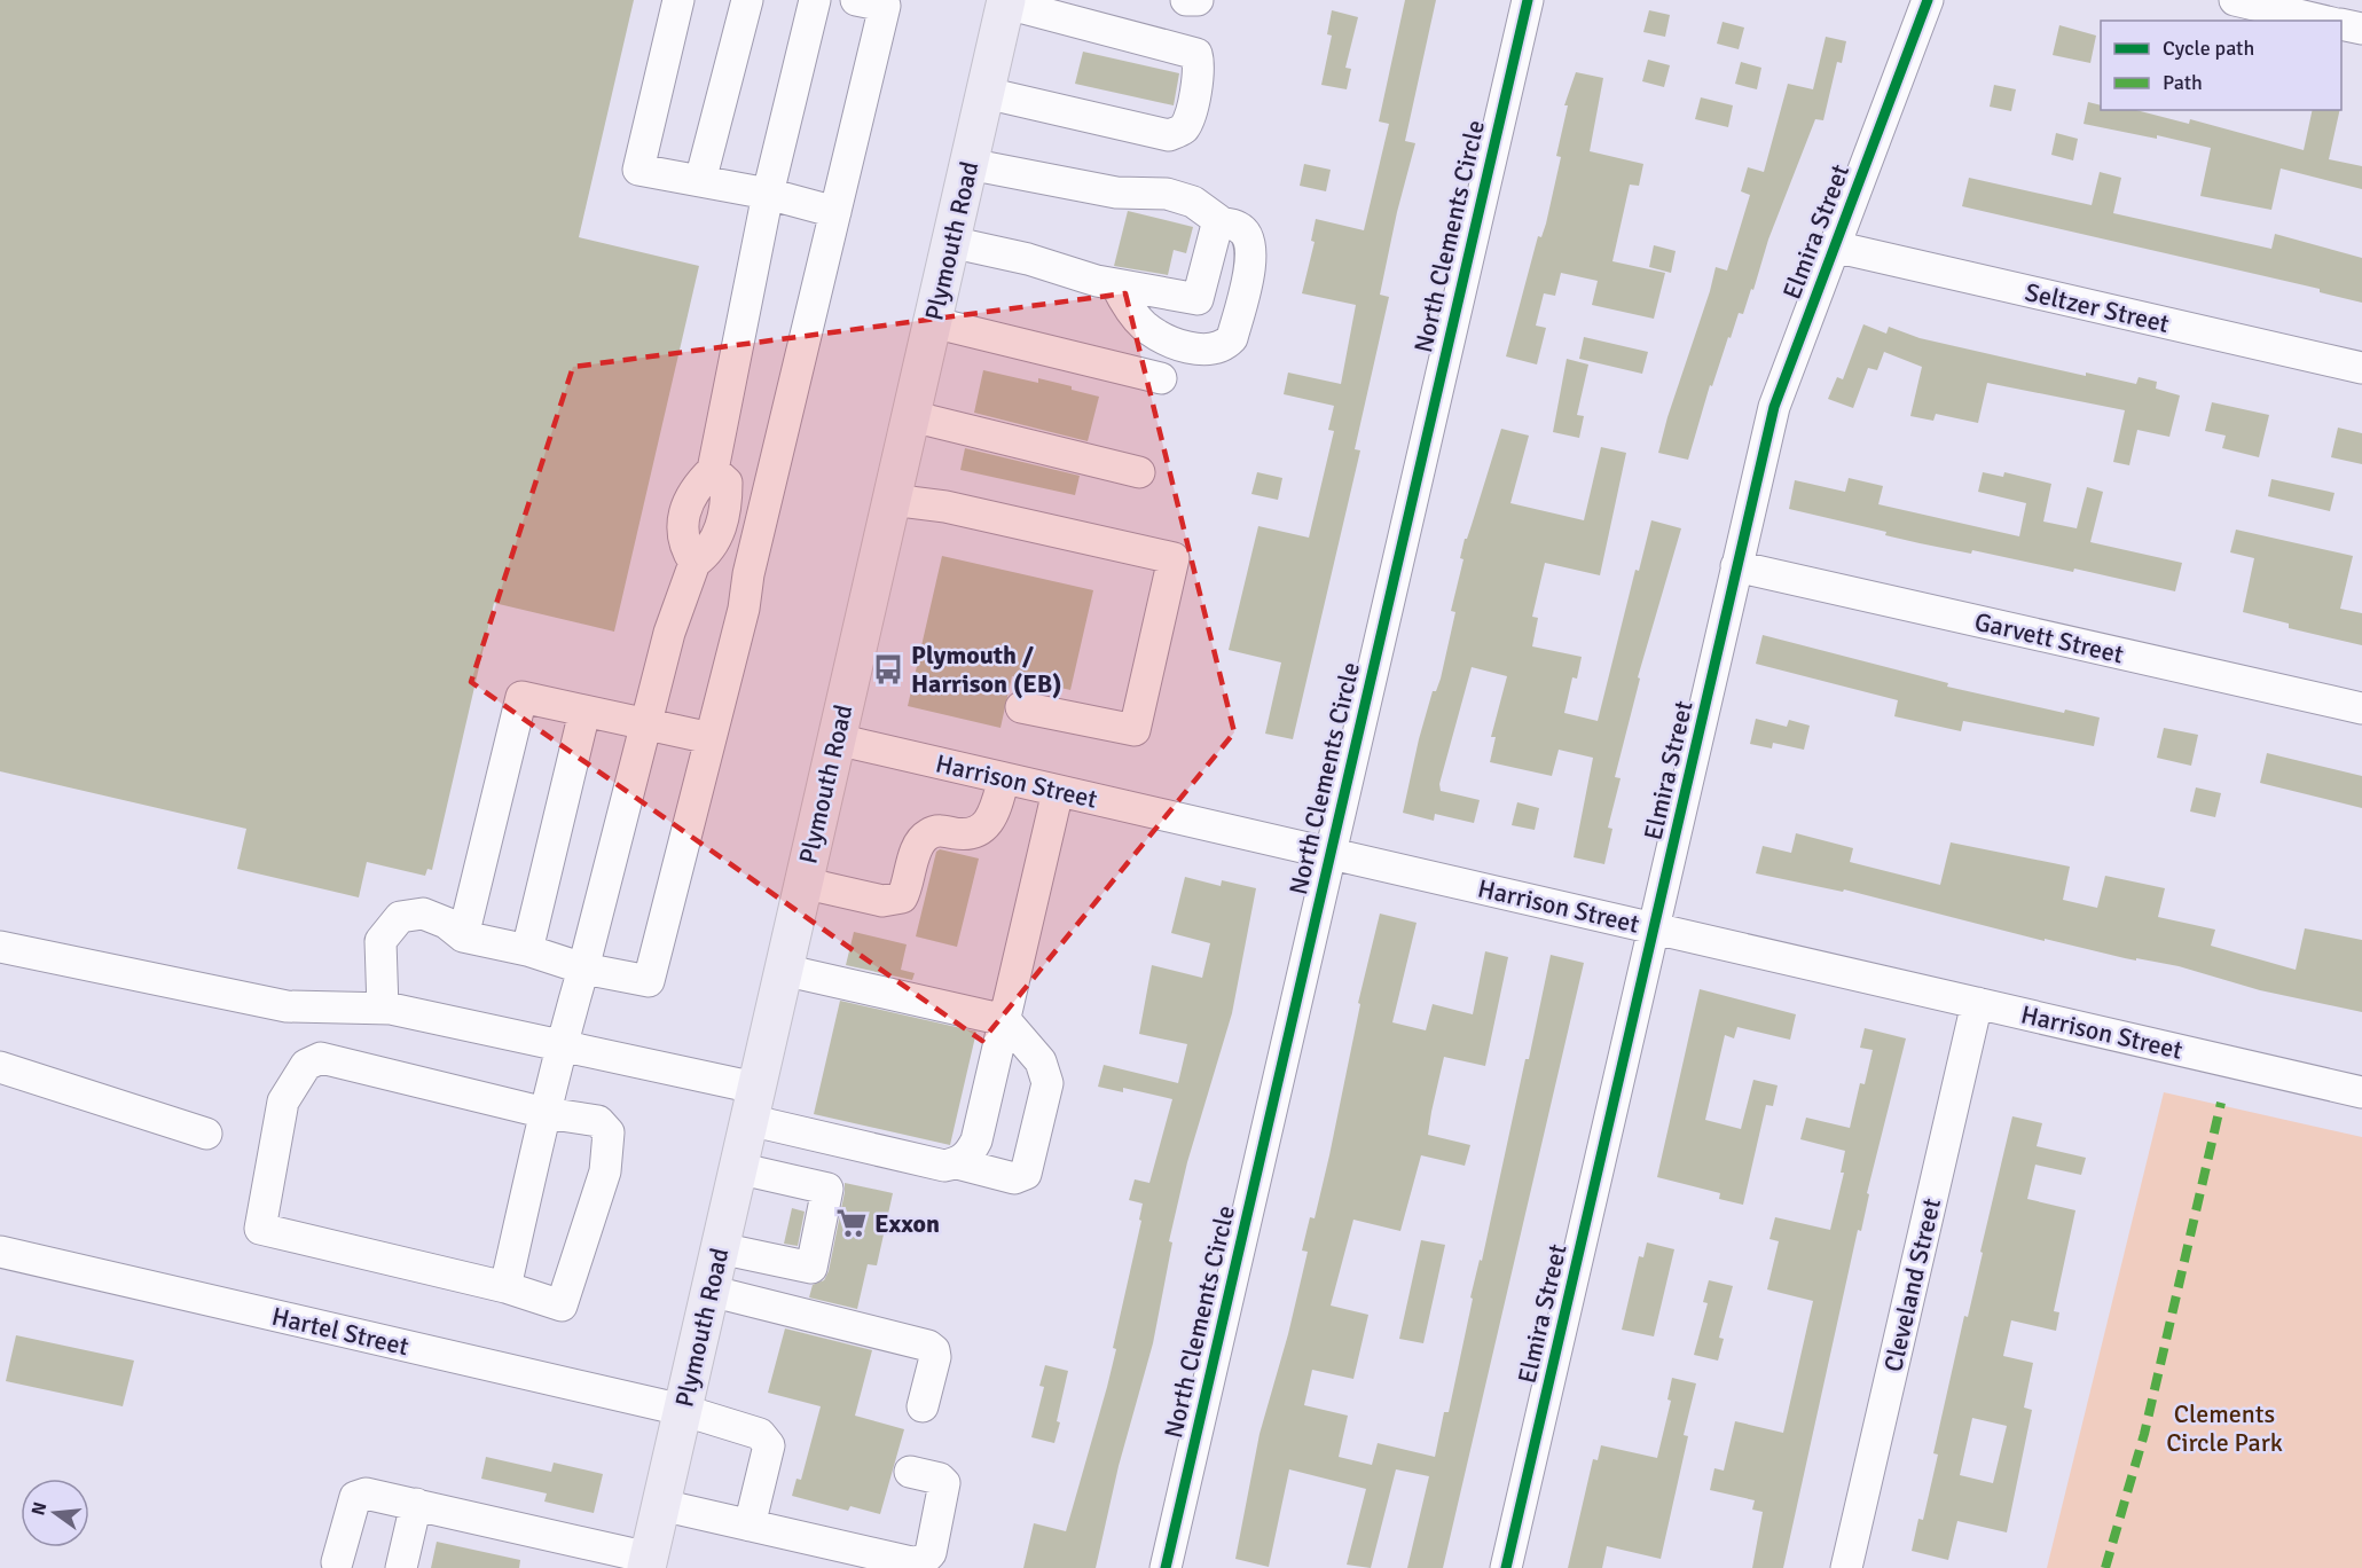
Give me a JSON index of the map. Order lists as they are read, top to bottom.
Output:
{
  "streets": {
    "main road": ["Plymouth Road"],
    "street": [
      "Elmira Street",
      "North Clements Circle",
      "Seltzer Street",
      "Garvett Street",
      "Harrison Street",
      "Cleveland Street",
      "Hartel Street"
    ]
  },
  "crossings": [
    ["Elmira Street", "Seltzer Street"],
    ["Elmira Street", "Garvett Street"],
    ["Elmira Street", "Harrison Street"],
    ["North Clements Circle", "Harrison Street"],
    ["Plymouth Road", "Harrison Street"],
    ["Plymouth Road", "Hartel Street"],
    ["Harrison Street", "Cleveland Street"]
  ],
  "parks": ["Clements Circle Park"],
  "places": {
    "bus stop": ["Plymouth / Harrison (EB)"],
    "supermarket": ["Exxon"]
  },
  "legend": ["Cycle path", "Path"],
  "north": "left"
}
